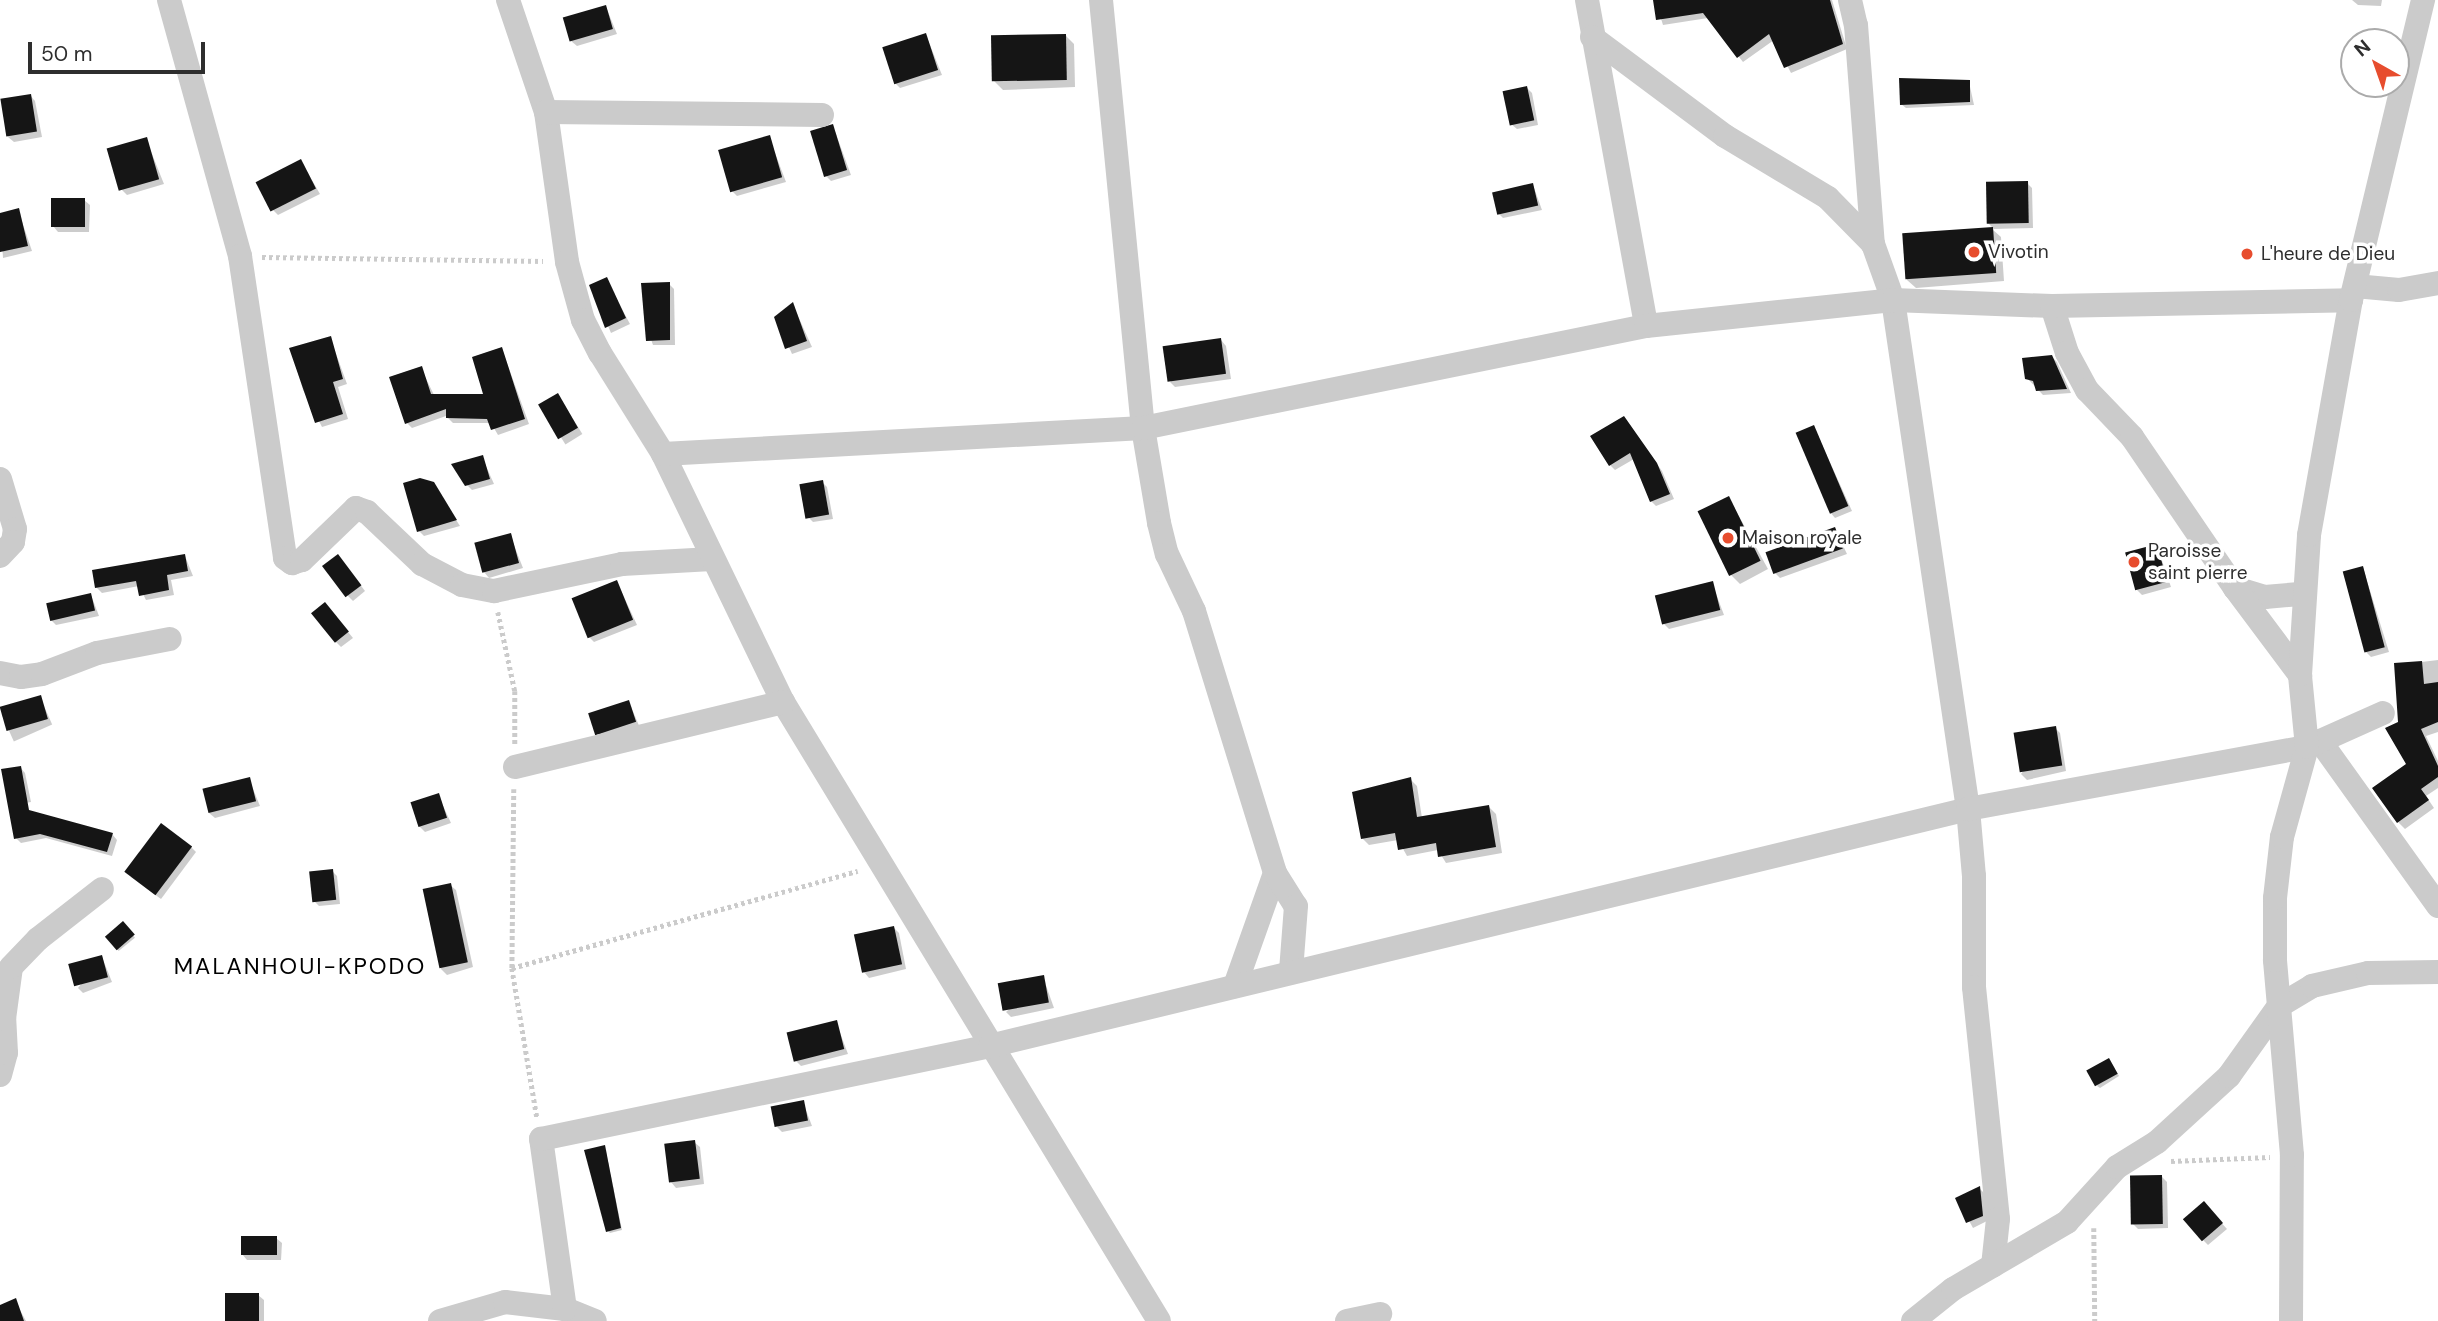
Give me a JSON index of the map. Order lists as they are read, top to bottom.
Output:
{
  "districts": ["MALANHOUI-KPODO"],
  "places": [
    "Vivotin",
    "L'heure de Dieu",
    "Maison royale",
    "Paroisse saint pierre"
  ],
  "scale_bar": "50 m",
  "north": "top left"
}
